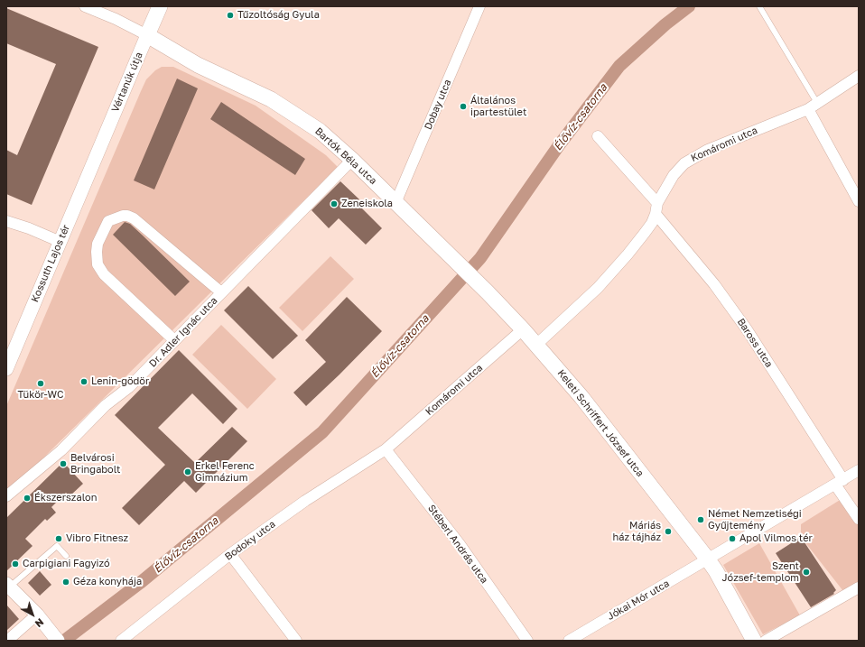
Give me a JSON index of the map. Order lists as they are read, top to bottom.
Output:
{
  "streets": {
    "main road": ["Vértanúk útja", "Bartók Béla utca", "Keleti Schriffert József utca"],
    "street": [
      "Dobay utca",
      "Komáromi utca",
      "Kossuth Lajos tér",
      "Dr. Adler Ignác utca",
      "Baross utca",
      "Bodoky utca",
      "Stéberl András utca",
      "Jókai Mór utca"
    ]
  },
  "crossings": [
    ["Vértanúk útja", "Bartók Béla utca"],
    ["Vértanúk útja", "Kossuth Lajos tér"],
    ["Dobay utca", "Bartók Béla utca"],
    ["Komáromi utca", "Baross utca"],
    ["Komáromi utca", "Keleti Schriffert József utca"],
    ["Komáromi utca", "Bodoky utca"],
    ["Komáromi utca", "Stéberl András utca"],
    ["Bartók Béla utca", "Dr. Adler Ignác utca"],
    ["Bartók Béla utca", "Keleti Schriffert József utca"],
    ["Baross utca", "Jókai Mór utca"],
    ["Keleti Schriffert József utca", "Jókai Mór utca"],
    ["Bodoky utca", "Stéberl András utca"]
  ],
  "water": ["Élővíz-csatorna"],
  "places": [
    "Tűzoltóság Gyula",
    "Általános ipartestület",
    "Zeneiskola",
    "Lenin-gödör",
    "Tükör-WC",
    "Belvárosi Bringabolt",
    "Erkel Ferenc Gimnázium",
    "Ékszerszalon",
    "Német Nemzetiségi Gyűjtemény",
    "Máriás ház tájház",
    "Vibro Fitnesz",
    "Apol Vilmos tér",
    "Carpigiani Fagyizó",
    "Szent József-templom",
    "Géza konyhája"
  ],
  "north": "bottom right"
}
